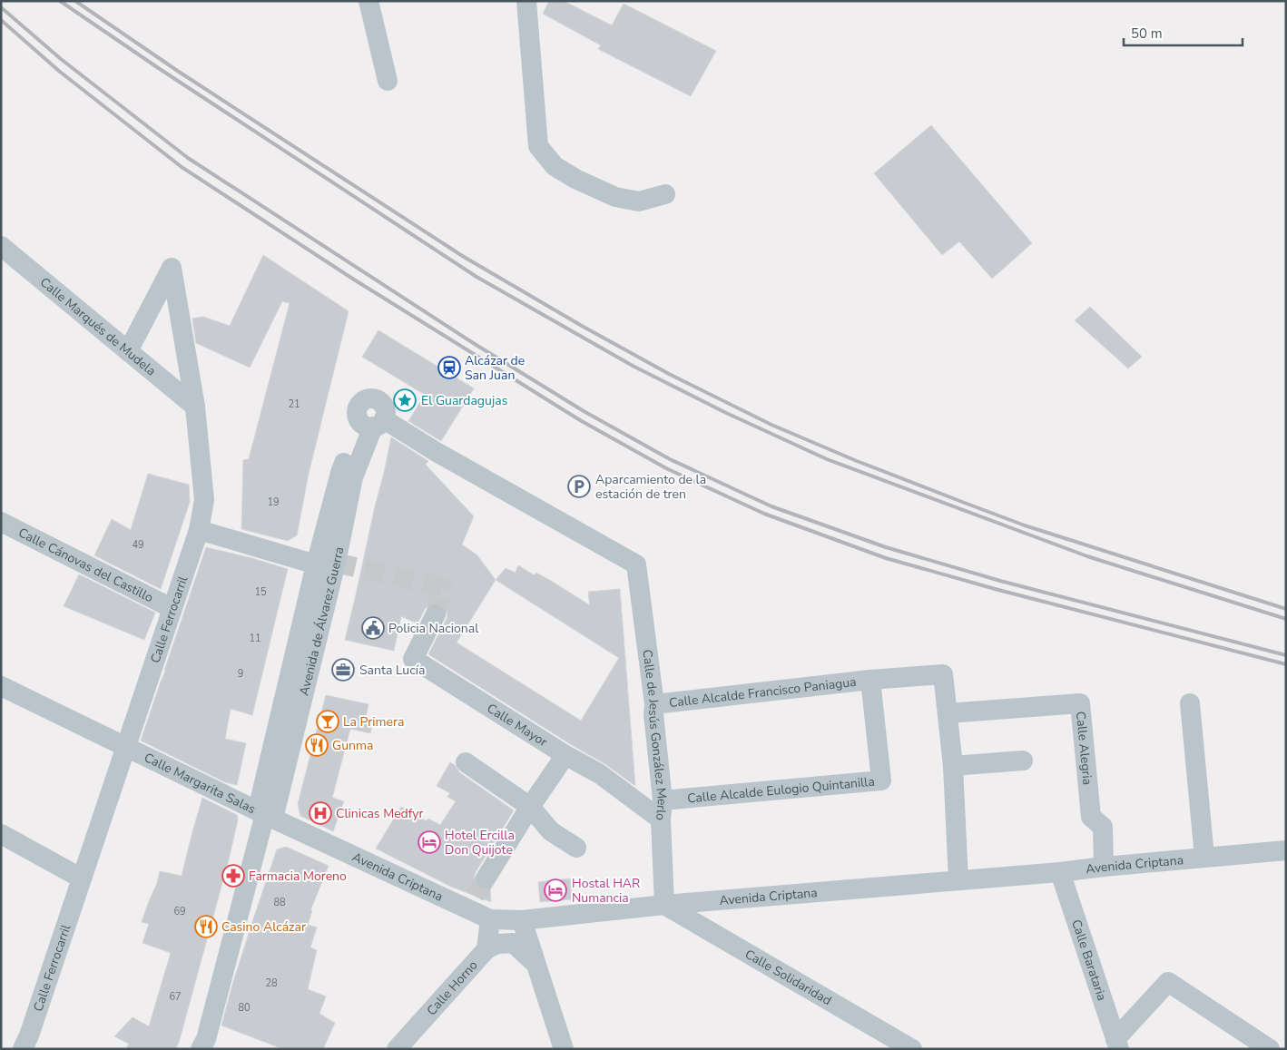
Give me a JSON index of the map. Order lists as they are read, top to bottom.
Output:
{
  "streets": {
    "street": [
      "Calle Marqués de Mudela",
      "Calle Cánovas del Castillo",
      "Calle Ferrocarril",
      "Avenida de Álvarez Guerra",
      "Calle Alcalde Francisco Paniagua",
      "Calle Mayor",
      "Calle de Jesús González Merlo",
      "Calle Alegria",
      "Calle Margarita Salas",
      "Calle Alcalde Eulogio Quintanilla",
      "Avenida Criptana",
      "Calle Barataria",
      "Calle Solidaridad",
      "Calle Horno"
    ]
  },
  "crossings": [
    ["Calle Marqués de Mudela", "Calle Ferrocarril"],
    ["Calle Cánovas del Castillo", "Calle Ferrocarril"],
    ["Calle Ferrocarril", "Calle Margarita Salas"],
    ["Avenida de Álvarez Guerra", "Calle de Jesús González Merlo"],
    ["Avenida de Álvarez Guerra", "Calle Margarita Salas"],
    ["Avenida de Álvarez Guerra", "Avenida Criptana"],
    ["Calle Alcalde Francisco Paniagua", "Calle de Jesús González Merlo"],
    ["Calle Alcalde Francisco Paniagua", "Calle Alegria"],
    ["Calle Alcalde Francisco Paniagua", "Calle Alcalde Eulogio Quintanilla"],
    ["Calle Mayor", "Calle de Jesús González Merlo"],
    ["Calle Mayor", "Calle Alcalde Eulogio Quintanilla"],
    ["Calle de Jesús González Merlo", "Calle Alcalde Eulogio Quintanilla"],
    ["Calle de Jesús González Merlo", "Avenida Criptana"],
    ["Calle de Jesús González Merlo", "Calle Solidaridad"],
    ["Calle Alegria", "Avenida Criptana"],
    ["Calle Margarita Salas", "Avenida Criptana"],
    ["Avenida Criptana", "Calle Barataria"],
    ["Avenida Criptana", "Calle Solidaridad"],
    ["Avenida Criptana", "Calle Horno"]
  ],
  "places": {
    "station": ["Alcázar de San Juan"],
    "place": ["El Guardagujas"],
    "parking": ["Aparcamiento de la estación de tren"],
    "public building": ["Policia Nacional"],
    "office": ["Santa Lucía"],
    "bar": ["La Primera"],
    "restaurant": ["Gunma", "Casino Alcázar"],
    "hospital": ["Clinicas Medfyr"],
    "hotel": ["Hotel Ercilla Don Quijote", "Hostal HAR Numancia"],
    "pharmacy": ["Farmacia Moreno"]
  },
  "house_numbers": [
    "21",
    "19",
    "49",
    "15",
    "11",
    "9",
    "88",
    "69",
    "28",
    "67",
    "80"
  ],
  "scale_bar": "50 m"
}
